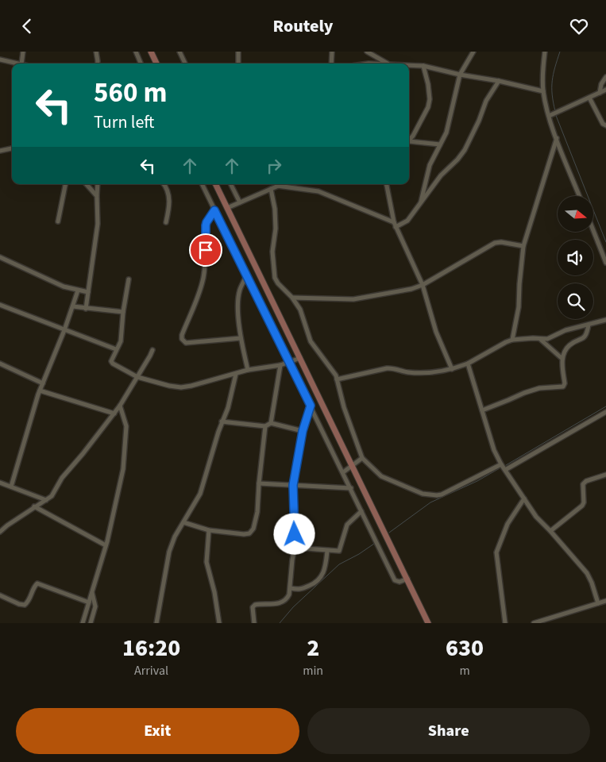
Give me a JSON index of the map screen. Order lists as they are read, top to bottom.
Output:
{
  "north": "right",
  "page": {
    "header": "Routely",
    "turn": ["560 m", "Turn left"],
    "eta": [
      "16:20",
      "Arrival",
      "2",
      "min",
      "630",
      "m"
    ],
    "buttons": ["Exit", "Share"]
  }
}
